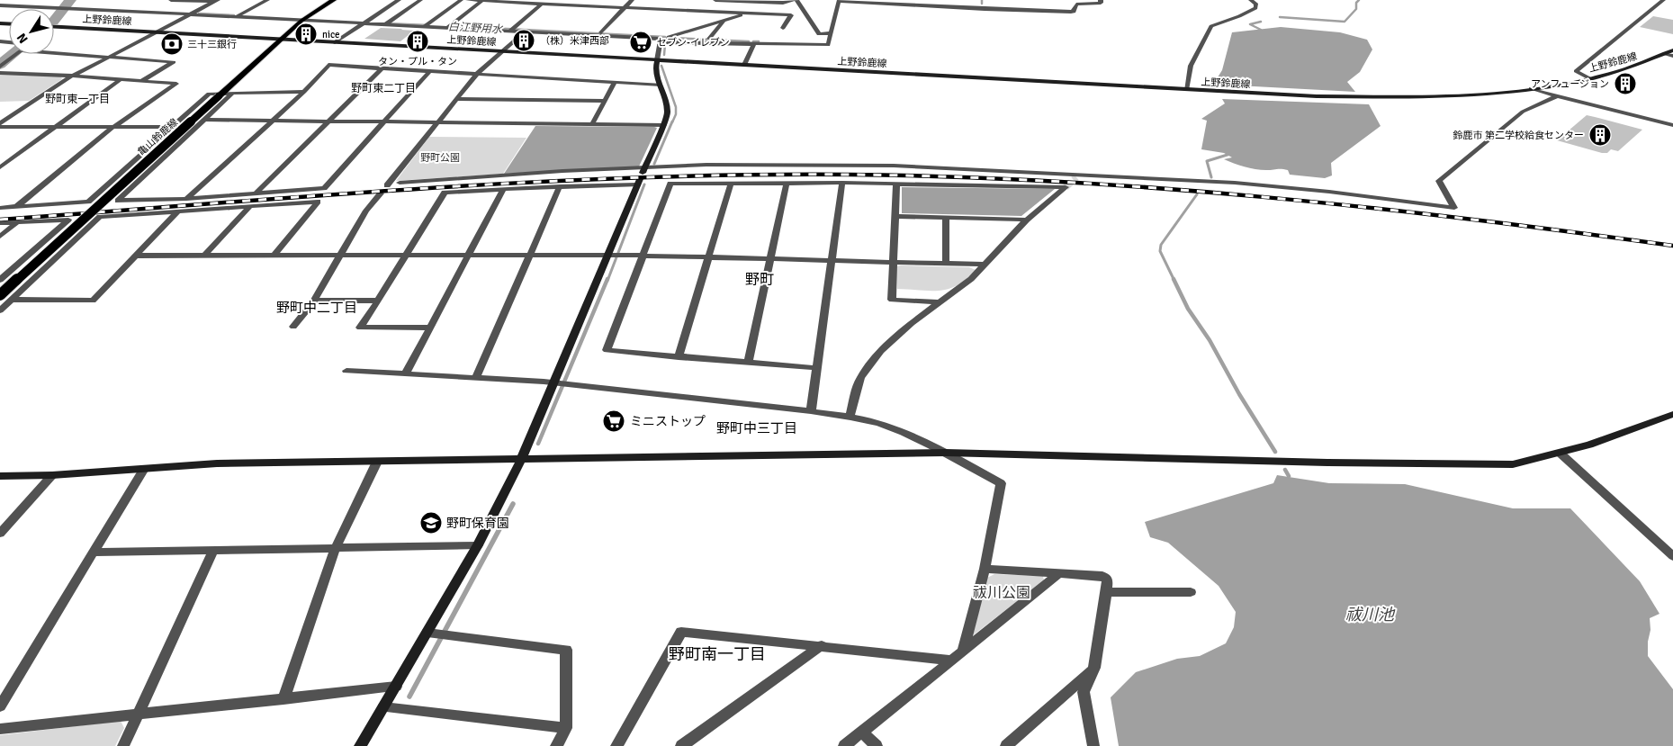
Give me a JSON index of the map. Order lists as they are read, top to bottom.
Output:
{
  "streets": {
    "main road": ["上野鈴鹿線", "亀山鈴鹿線"]
  },
  "crossings": [
    ["上野鈴鹿線", "亀山鈴鹿線"]
  ],
  "districts": [
    "野町東二丁目",
    "野町東一丁目",
    "野町",
    "野町中二丁目",
    "野町中三丁目",
    "野町南一丁目"
  ],
  "water": ["白江野用水", "祓川池"],
  "parks": ["野町公園", "祓川公園"],
  "places": {
    "building": [
      "nice",
      "（株）米津西部",
      "タン・プル・タン",
      "アンフュージョン",
      "鈴鹿市 第二学校給食センター"
    ],
    "supermarket": ["セブン-イレブン", "ミニストップ"],
    "bank": ["三十三銀行"],
    "school or university": ["野町保育園"]
  },
  "north": "bottom left"
}
